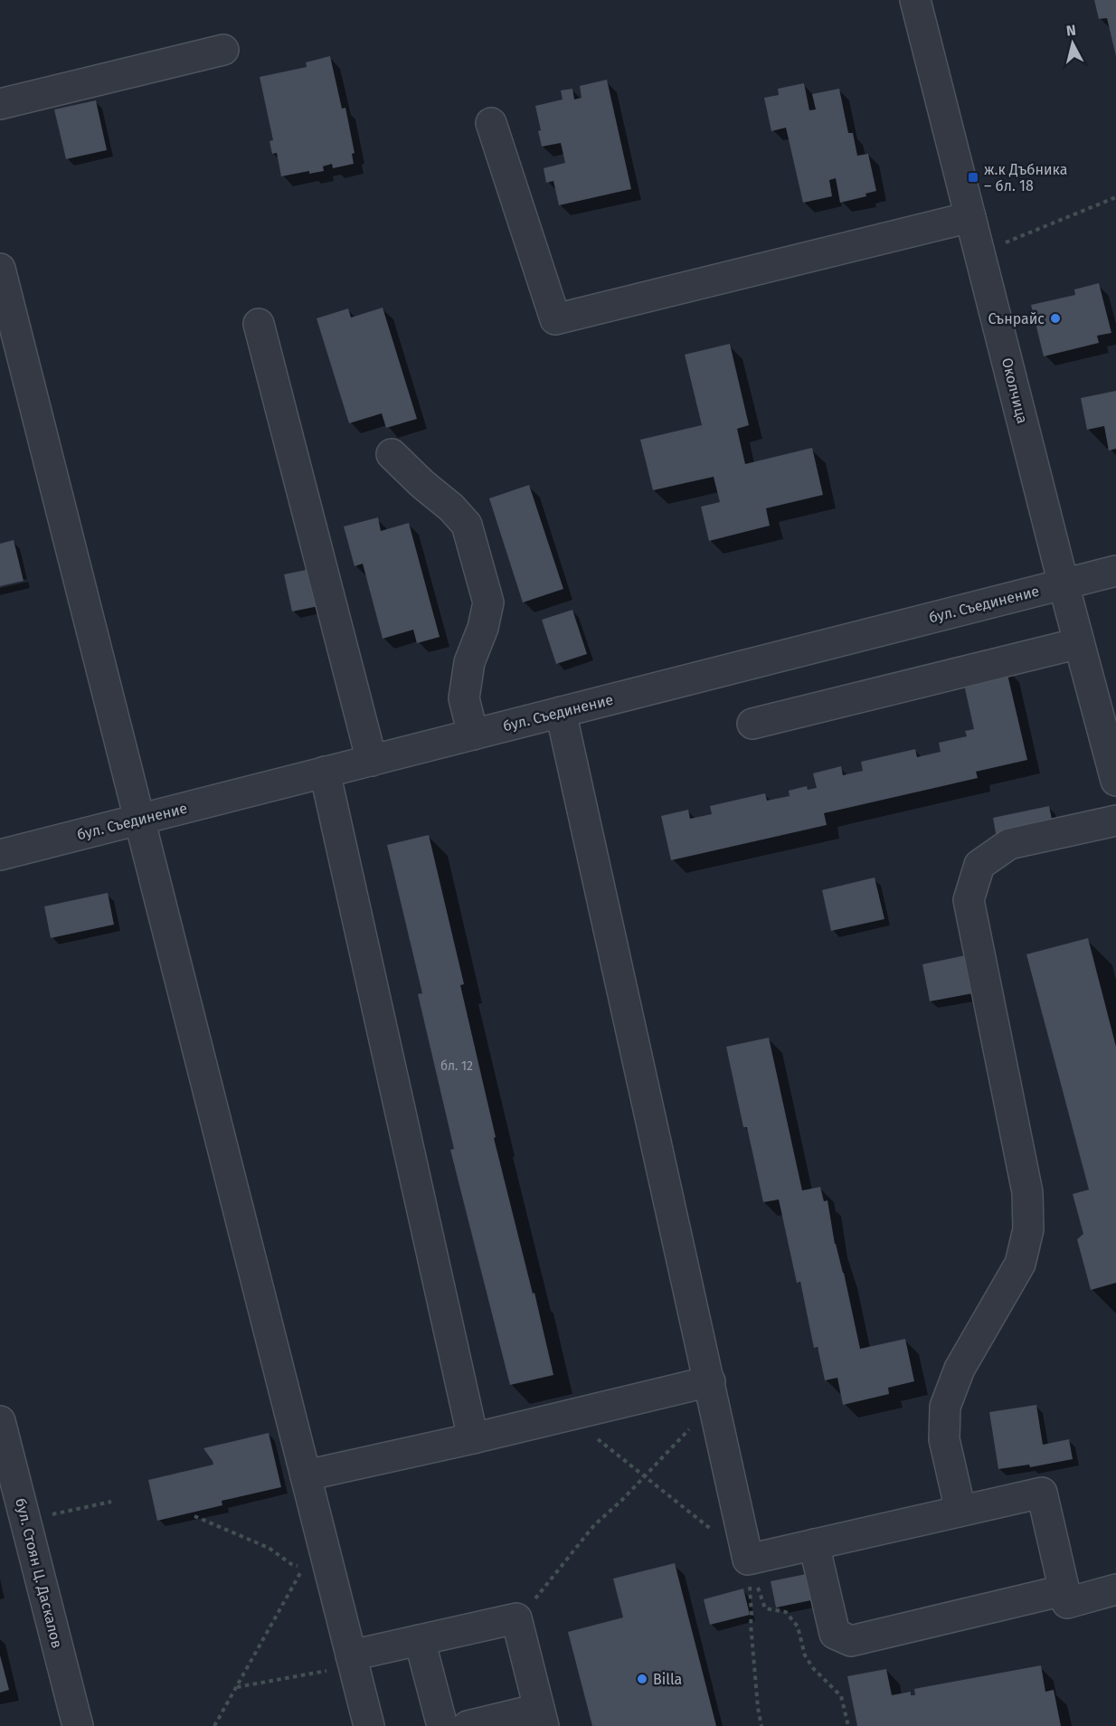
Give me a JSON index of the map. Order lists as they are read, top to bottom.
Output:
{
  "streets": {
    "street": ["Околчица", "бул. Съединение", "бул. Стоян Ц. Даскалов"]
  },
  "crossings": [
    ["Околчица", "бул. Съединение"]
  ],
  "places": {
    "transit": ["ж.к Дъбника – бл. 18"],
    "other": ["Сънрайс", "Billa"]
  },
  "house_numbers": ["бл. 12"],
  "north": "top"
}
